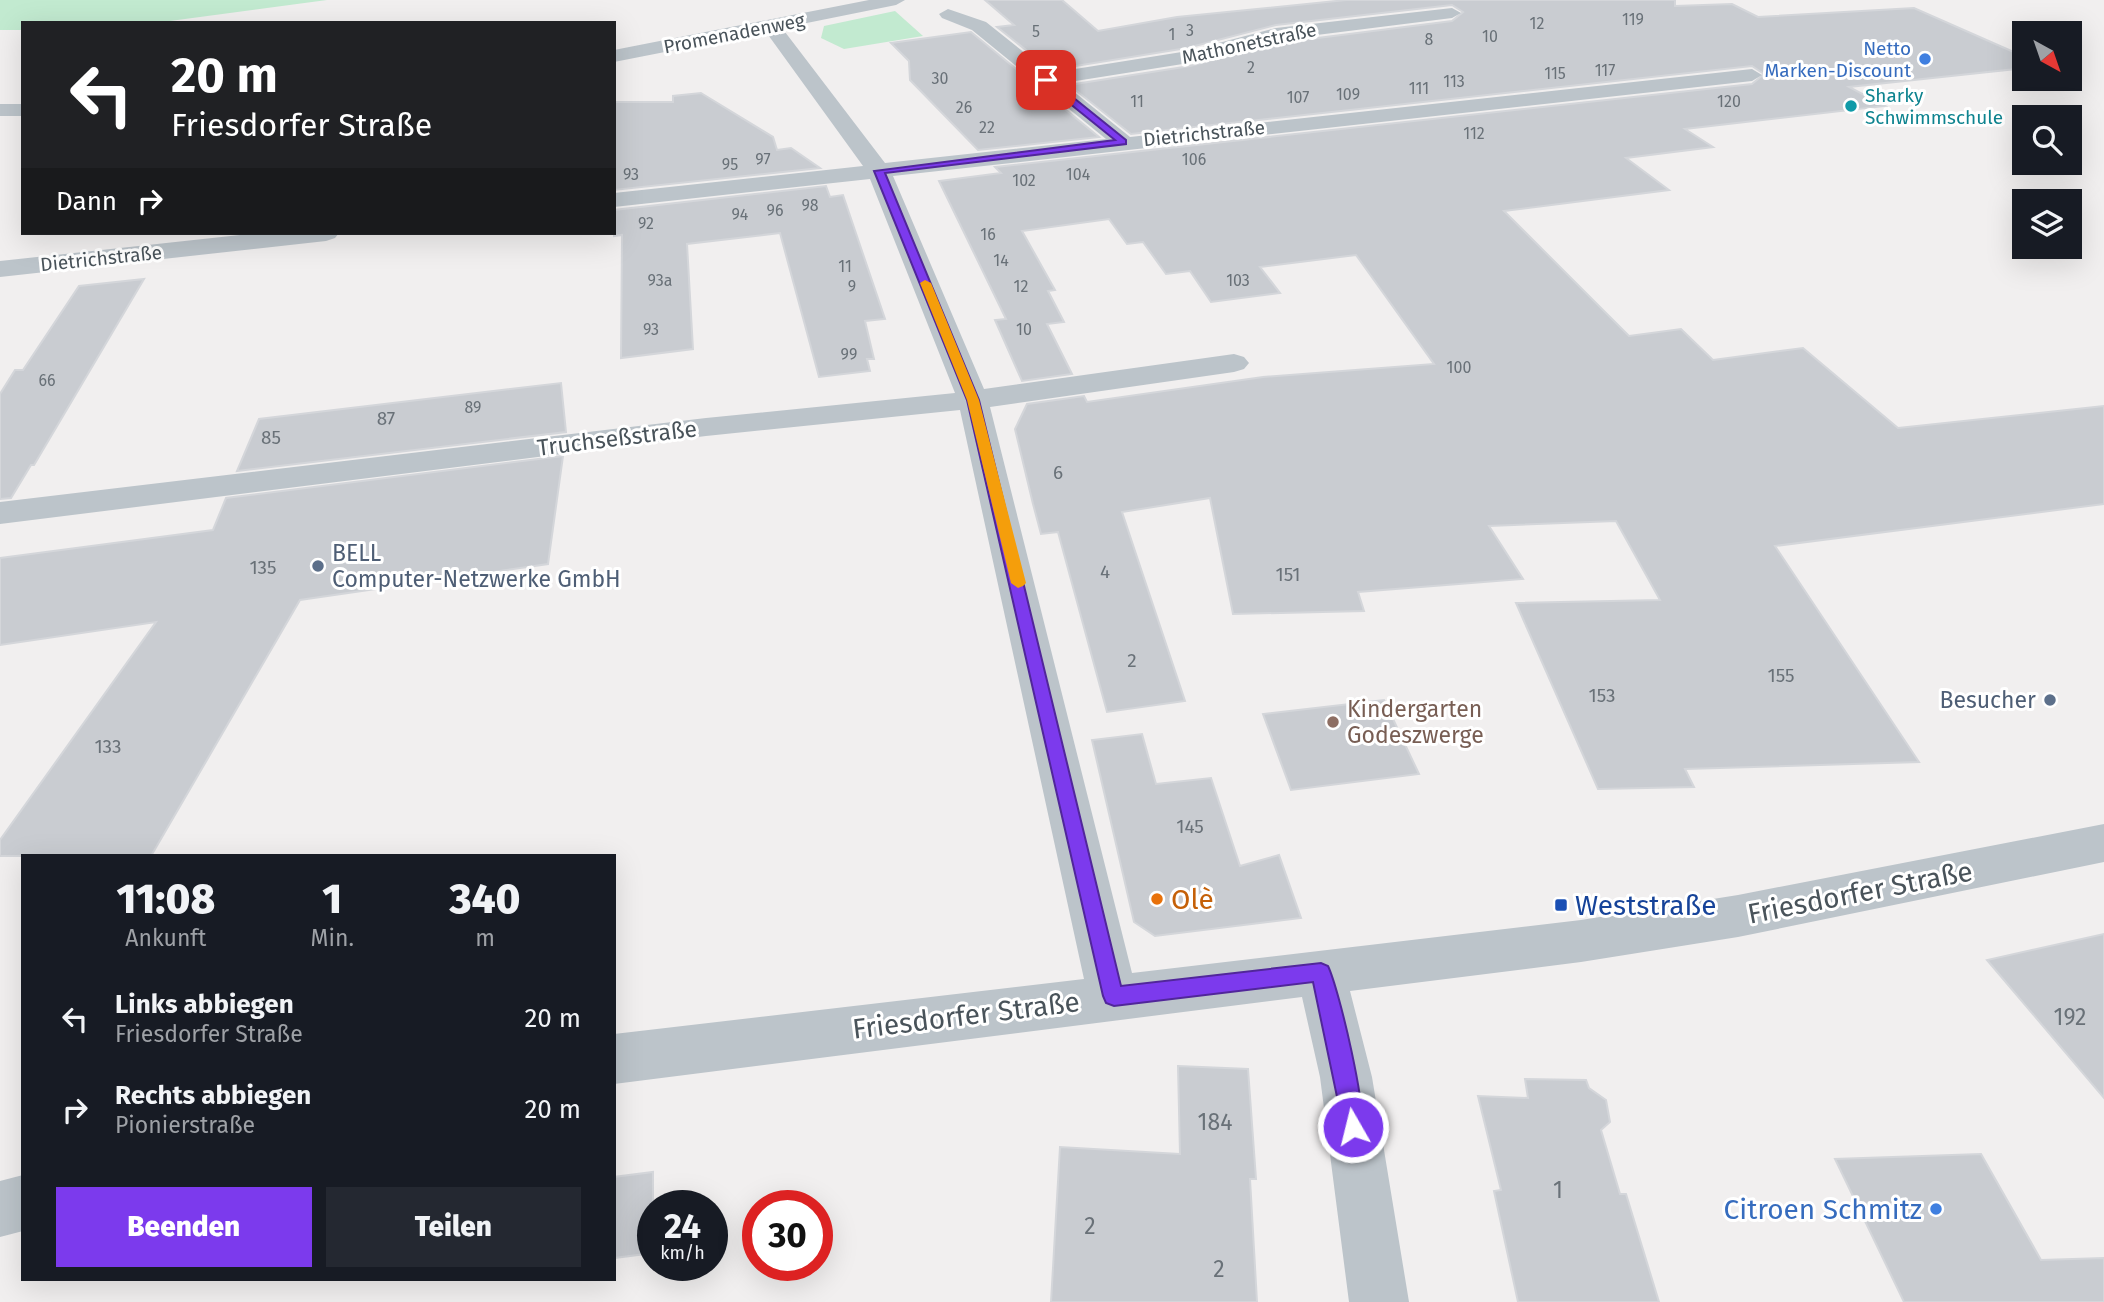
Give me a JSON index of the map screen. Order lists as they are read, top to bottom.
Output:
{
  "streets": {
    "street": [
      "Promenadenweg",
      "Mathonetstraße",
      "Dietrichstraße",
      "Truchseßstraße",
      "Friesdorfer Straße"
    ]
  },
  "places": {
    "other": [
      "Netto Marken-Discount",
      "Sharky Schwimmschule",
      "BELL Computer-Netzwerke GmbH",
      "Besucher",
      "Kindergarten Godeszwerge",
      "Olè",
      "Citroen Schmitz"
    ],
    "transit": ["Weststraße"]
  },
  "house_numbers": [
    "119",
    "12",
    "3",
    "5",
    "1",
    "10",
    "8",
    "2",
    "117",
    "115",
    "30",
    "113",
    "111",
    "109",
    "107",
    "11",
    "120",
    "26",
    "22",
    "112",
    "97",
    "106",
    "95",
    "93",
    "104",
    "102",
    "98",
    "96",
    "94",
    "92",
    "16",
    "14",
    "11",
    "93a",
    "103",
    "9",
    "12",
    "93",
    "10",
    "99",
    "100",
    "66",
    "89",
    "87",
    "85",
    "6",
    "135",
    "4",
    "151",
    "2",
    "155",
    "153",
    "133",
    "145",
    "192",
    "184",
    "1",
    "2",
    "2"
  ],
  "north": "bottom right",
  "page": {
    "turn": ["20 m", "Friesdorfer Straße"],
    "then": "Dann",
    "eta": [
      "11:08",
      "Ankunft",
      "1",
      "Min.",
      "340",
      "m"
    ],
    "list": [
      {
        "name": "Links abbiegen",
        "note": "Friesdorfer Straße",
        "value": "20 m"
      },
      {
        "name": "Rechts abbiegen",
        "note": "Pionierstraße",
        "value": "20 m"
      }
    ],
    "buttons": ["Beenden", "Teilen"],
    "speed": "24 km/h",
    "limit": "30"
  }
}
